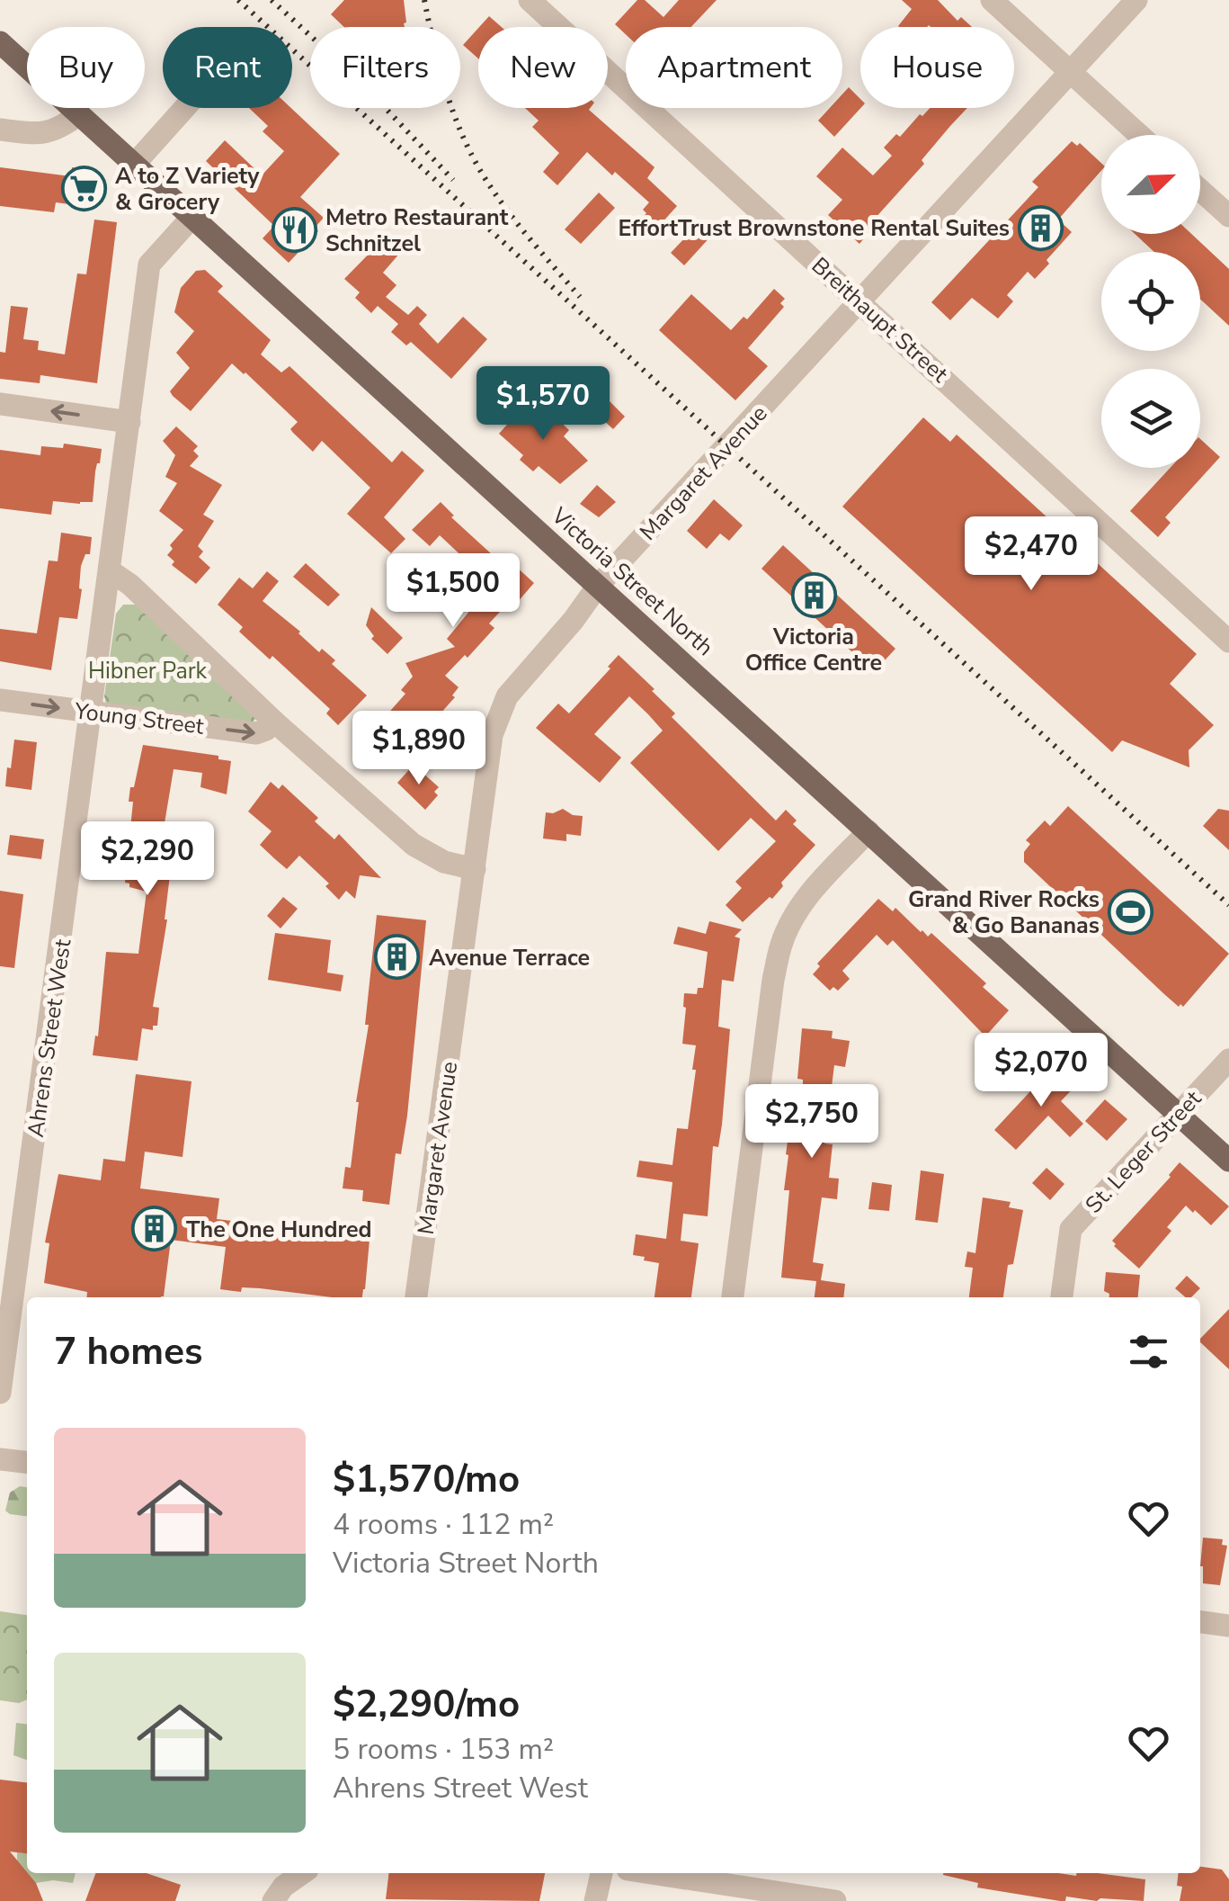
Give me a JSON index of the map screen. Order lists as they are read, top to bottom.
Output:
{
  "streets": {
    "main road": ["Victoria Street North"],
    "street": [
      "Breithaupt Street",
      "Margaret Avenue",
      "Young Street",
      "Ahrens Street West",
      "St. Leger Street"
    ]
  },
  "crossings": [
    ["Breithaupt Street", "Margaret Avenue"],
    ["Margaret Avenue", "Victoria Street North"],
    ["Victoria Street North", "Ahrens Street West"],
    ["Victoria Street North", "St. Leger Street"],
    ["Young Street", "Ahrens Street West"]
  ],
  "one_way": ["Young Street"],
  "parks": ["Hibner Park"],
  "places": {
    "supermarket": ["A to Z Variety & Grocery"],
    "building": [
      "EffortTrust Brownstone Rental Suites",
      "Victoria Office Centre",
      "Avenue Terrace",
      "The One Hundred"
    ],
    "restaurant": ["Metro Restaurant Schnitzel"],
    "sports": ["Grand River Rocks & Go Bananas"]
  },
  "north": "top right",
  "page": {
    "chip": [
      "Buy",
      "Rent",
      "Filters",
      "New",
      "Apartment",
      "House"
    ],
    "price": [
      "$1,570",
      "$2,470",
      "$1,500",
      "$1,890",
      "$2,290",
      "$2,070",
      "$2,750"
    ],
    "heading": "7 homes",
    "list": [
      {
        "name": "$1,570/mo",
        "note": "4 rooms · 112 m² · Victoria Street North"
      },
      {
        "name": "$2,290/mo",
        "note": "5 rooms · 153 m² · Ahrens Street West"
      }
    ]
  }
}
